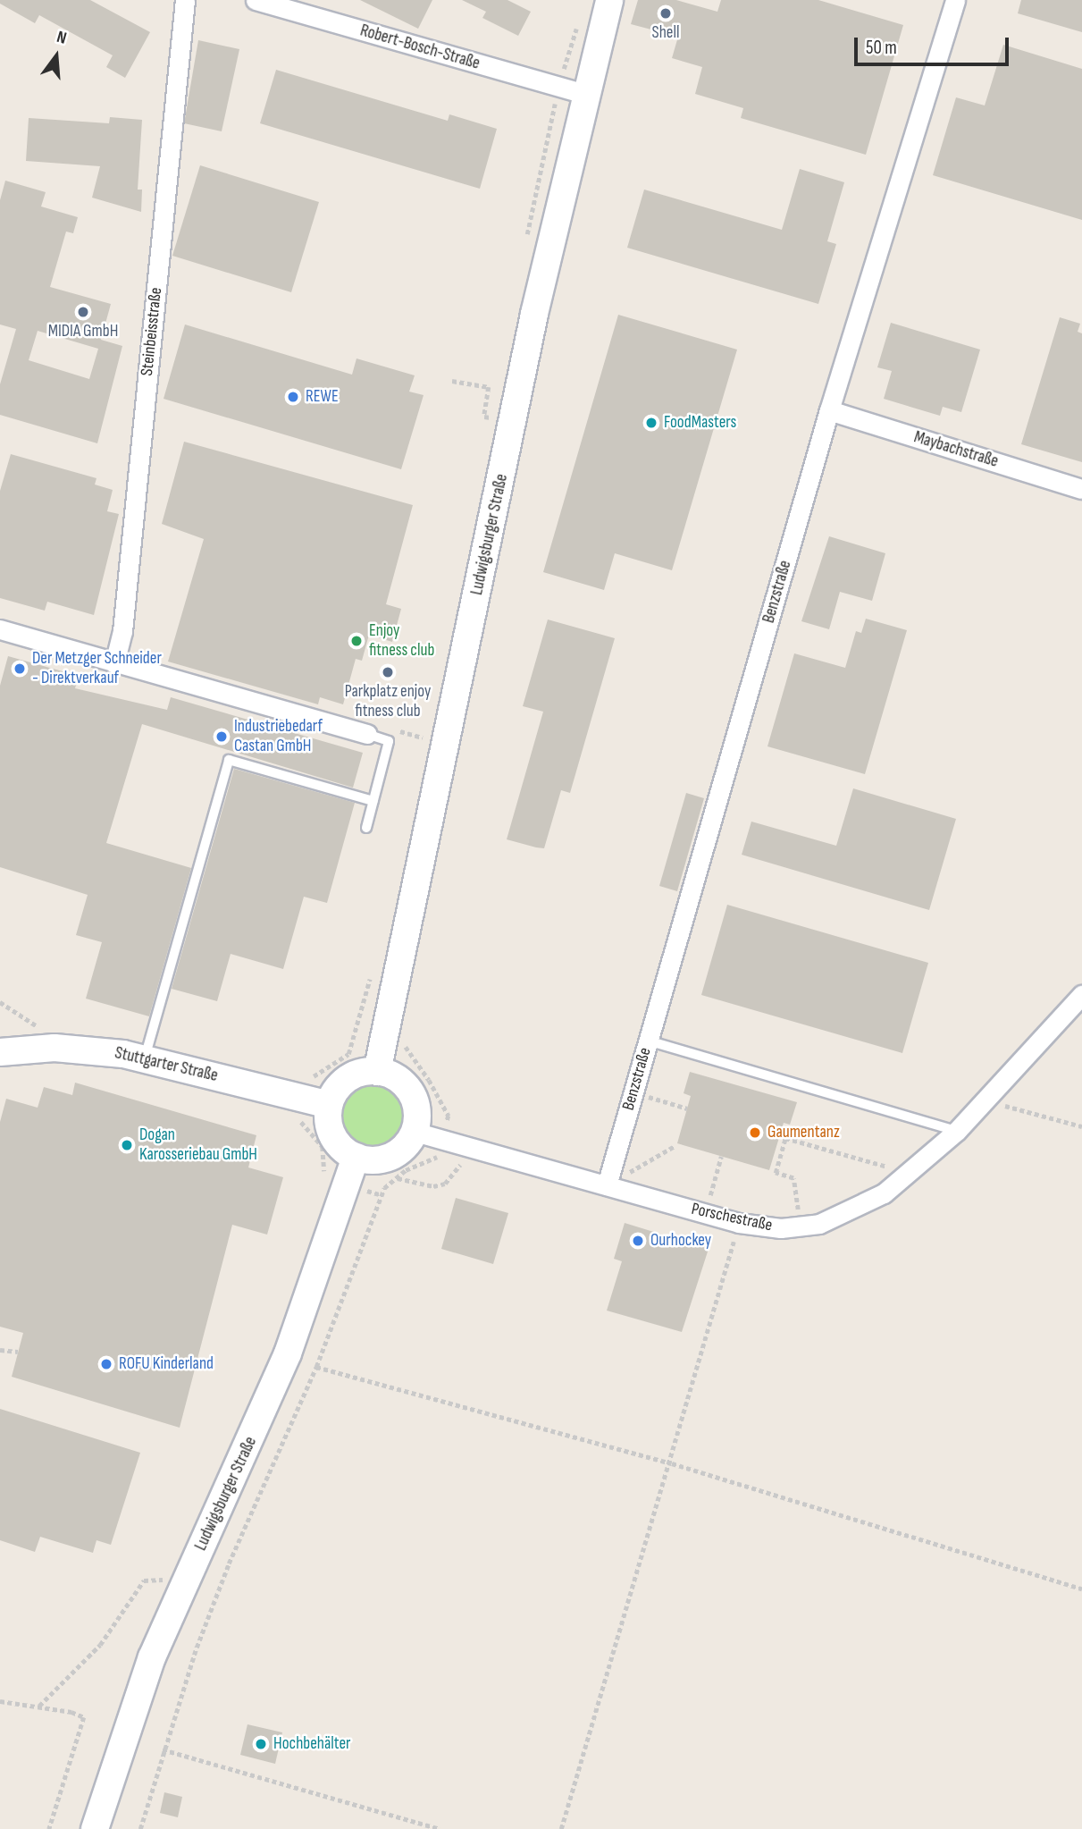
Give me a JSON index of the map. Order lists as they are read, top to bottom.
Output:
{
  "streets": {
    "main road": ["Ludwigsburger Straße", "Stuttgarter Straße"],
    "street": [
      "Robert-Bosch-Straße",
      "Steinbeisstraße",
      "Maybachstraße",
      "Benzstraße",
      "Porschestraße"
    ]
  },
  "crossings": [
    ["Robert-Bosch-Straße", "Ludwigsburger Straße"],
    ["Maybachstraße", "Benzstraße"],
    ["Ludwigsburger Straße", "Stuttgarter Straße"],
    ["Ludwigsburger Straße", "Porschestraße"],
    ["Benzstraße", "Porschestraße"],
    ["Stuttgarter Straße", "Porschestraße"]
  ],
  "places": [
    "Shell",
    "MIDIA GmbH",
    "REWE",
    "FoodMasters",
    "Enjoy fitness club",
    "Der Metzger Schneider - Direktverkauf",
    "Parkplatz enjoy fitness club",
    "Industriebedarf Castan GmbH",
    "Gaumentanz",
    "Dogan Karosseriebau GmbH",
    "Ourhockey",
    "ROFU Kinderland",
    "Hochbehälter"
  ],
  "scale_bar": "50 m",
  "north": "top"
}
